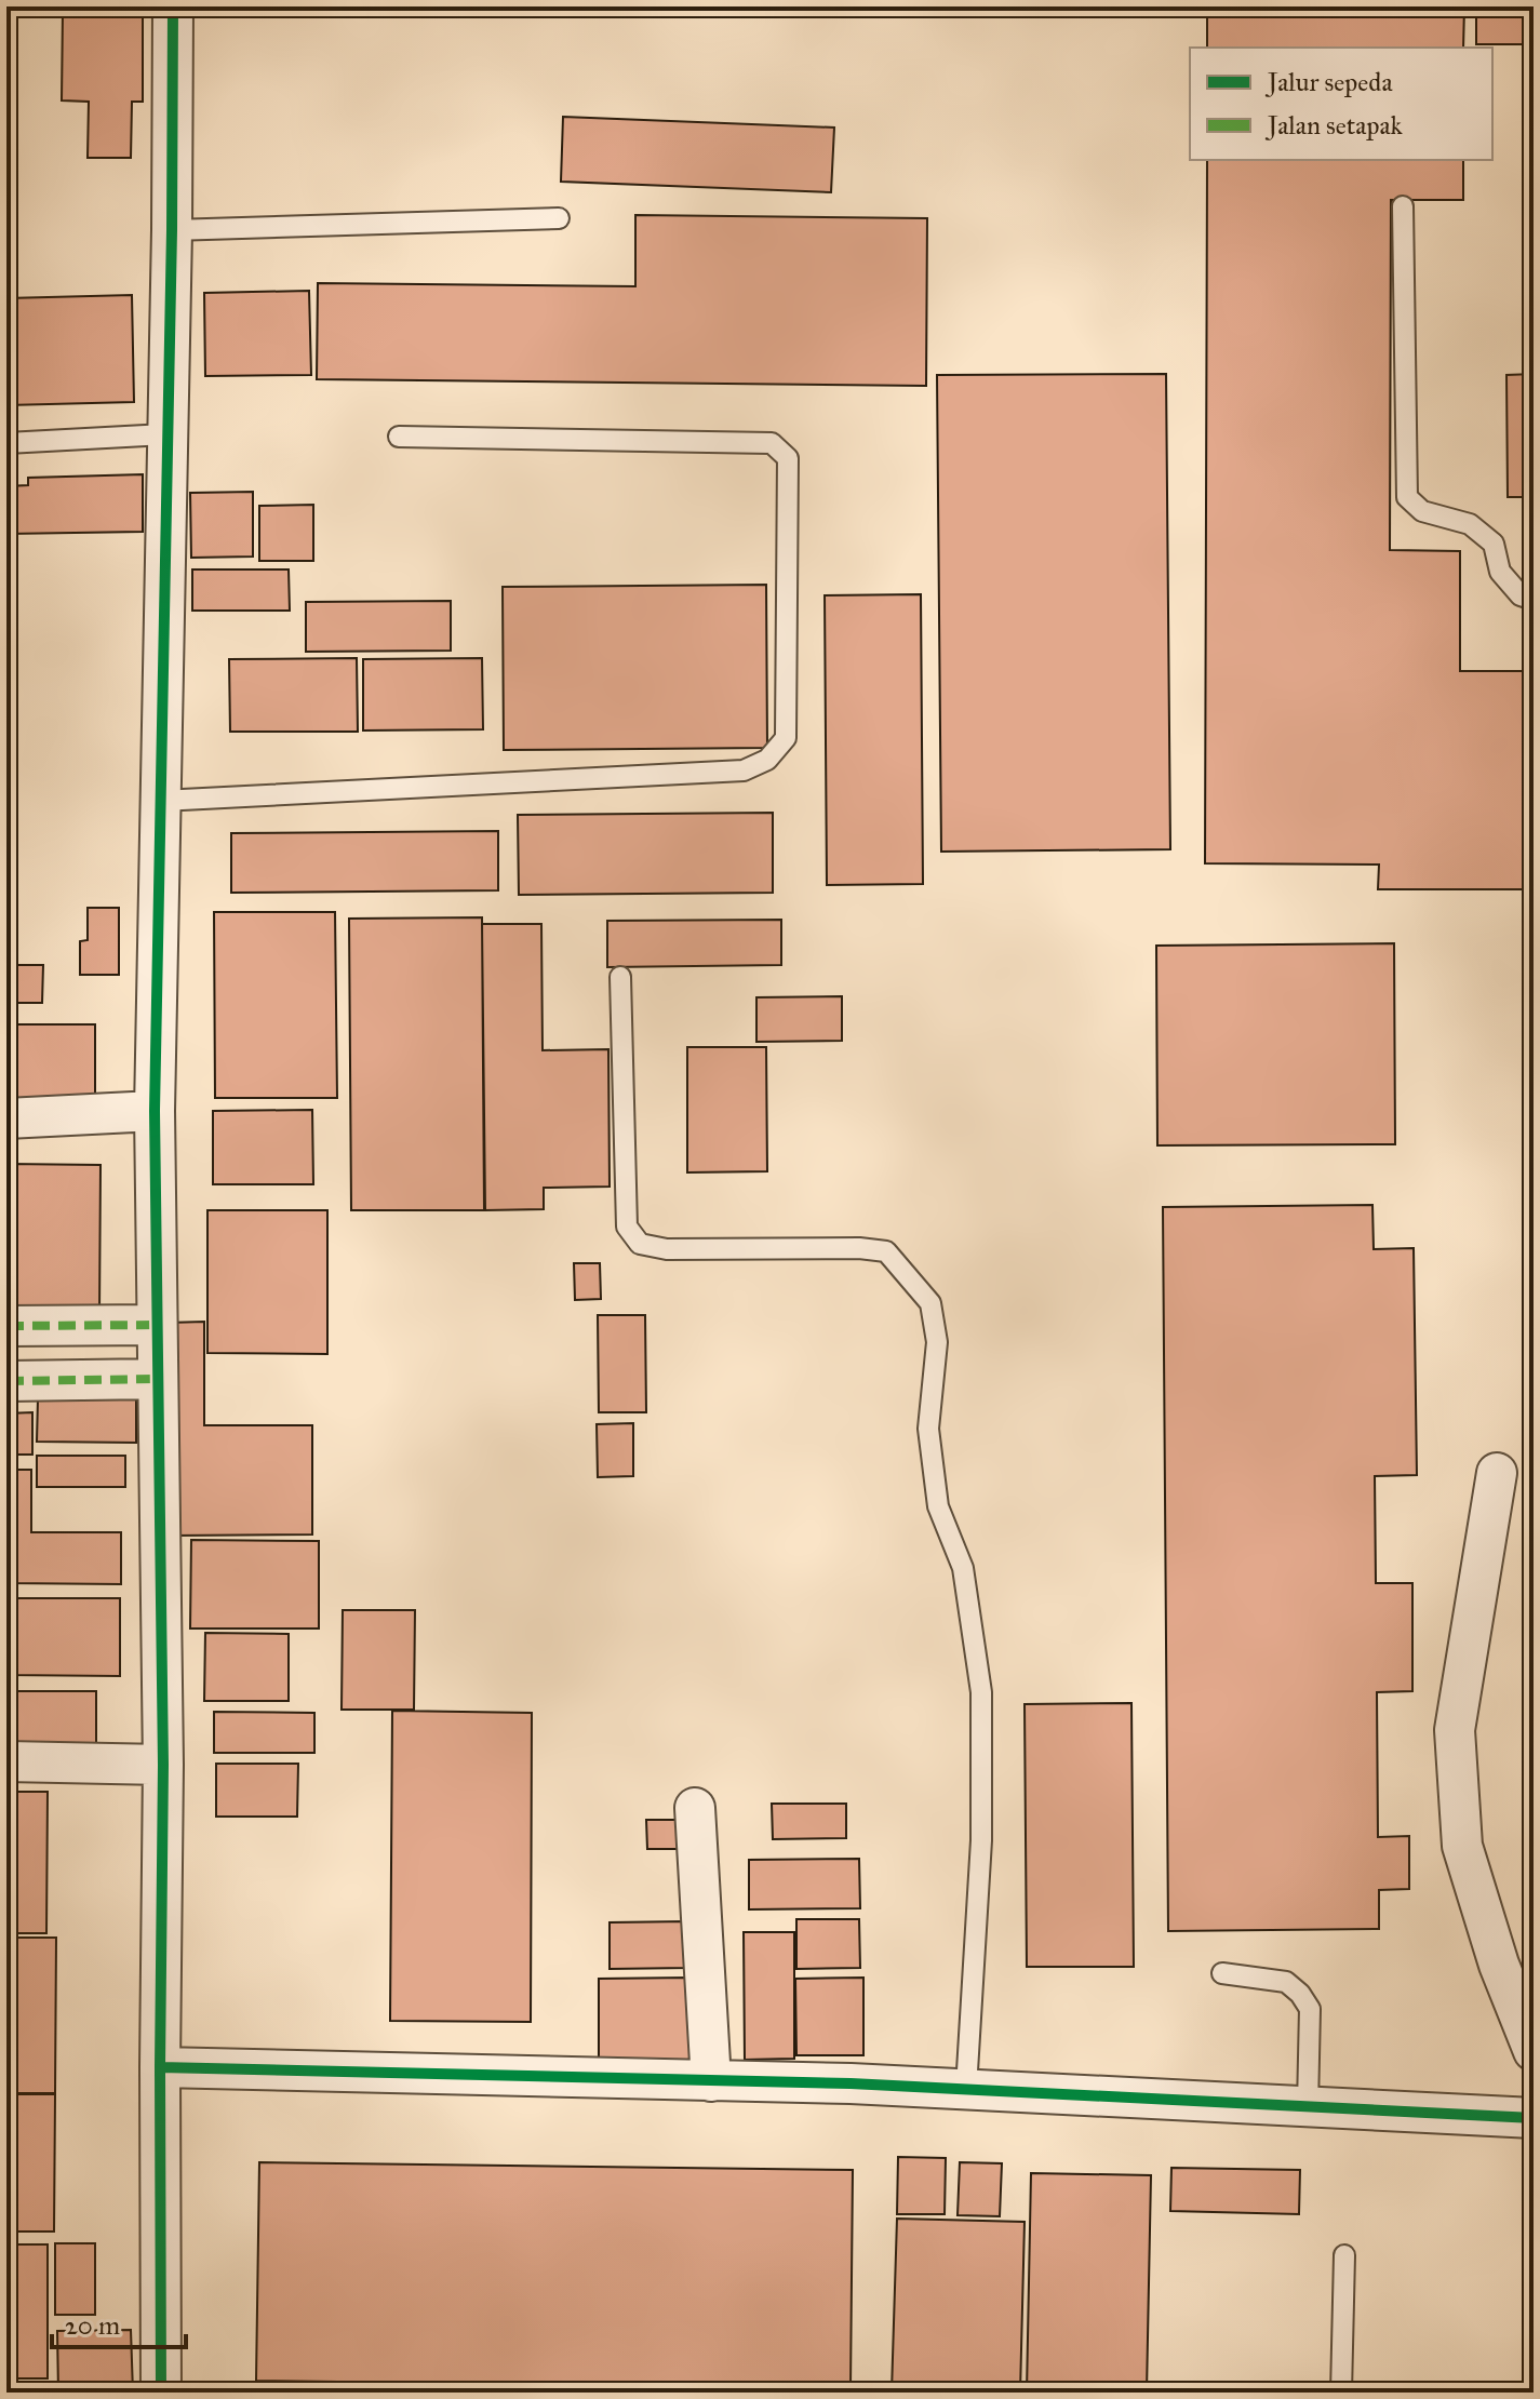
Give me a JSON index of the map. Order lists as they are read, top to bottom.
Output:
{
  "legend": ["Jalur sepeda", "Jalan setapak"],
  "scale_bar": "20 m"
}
